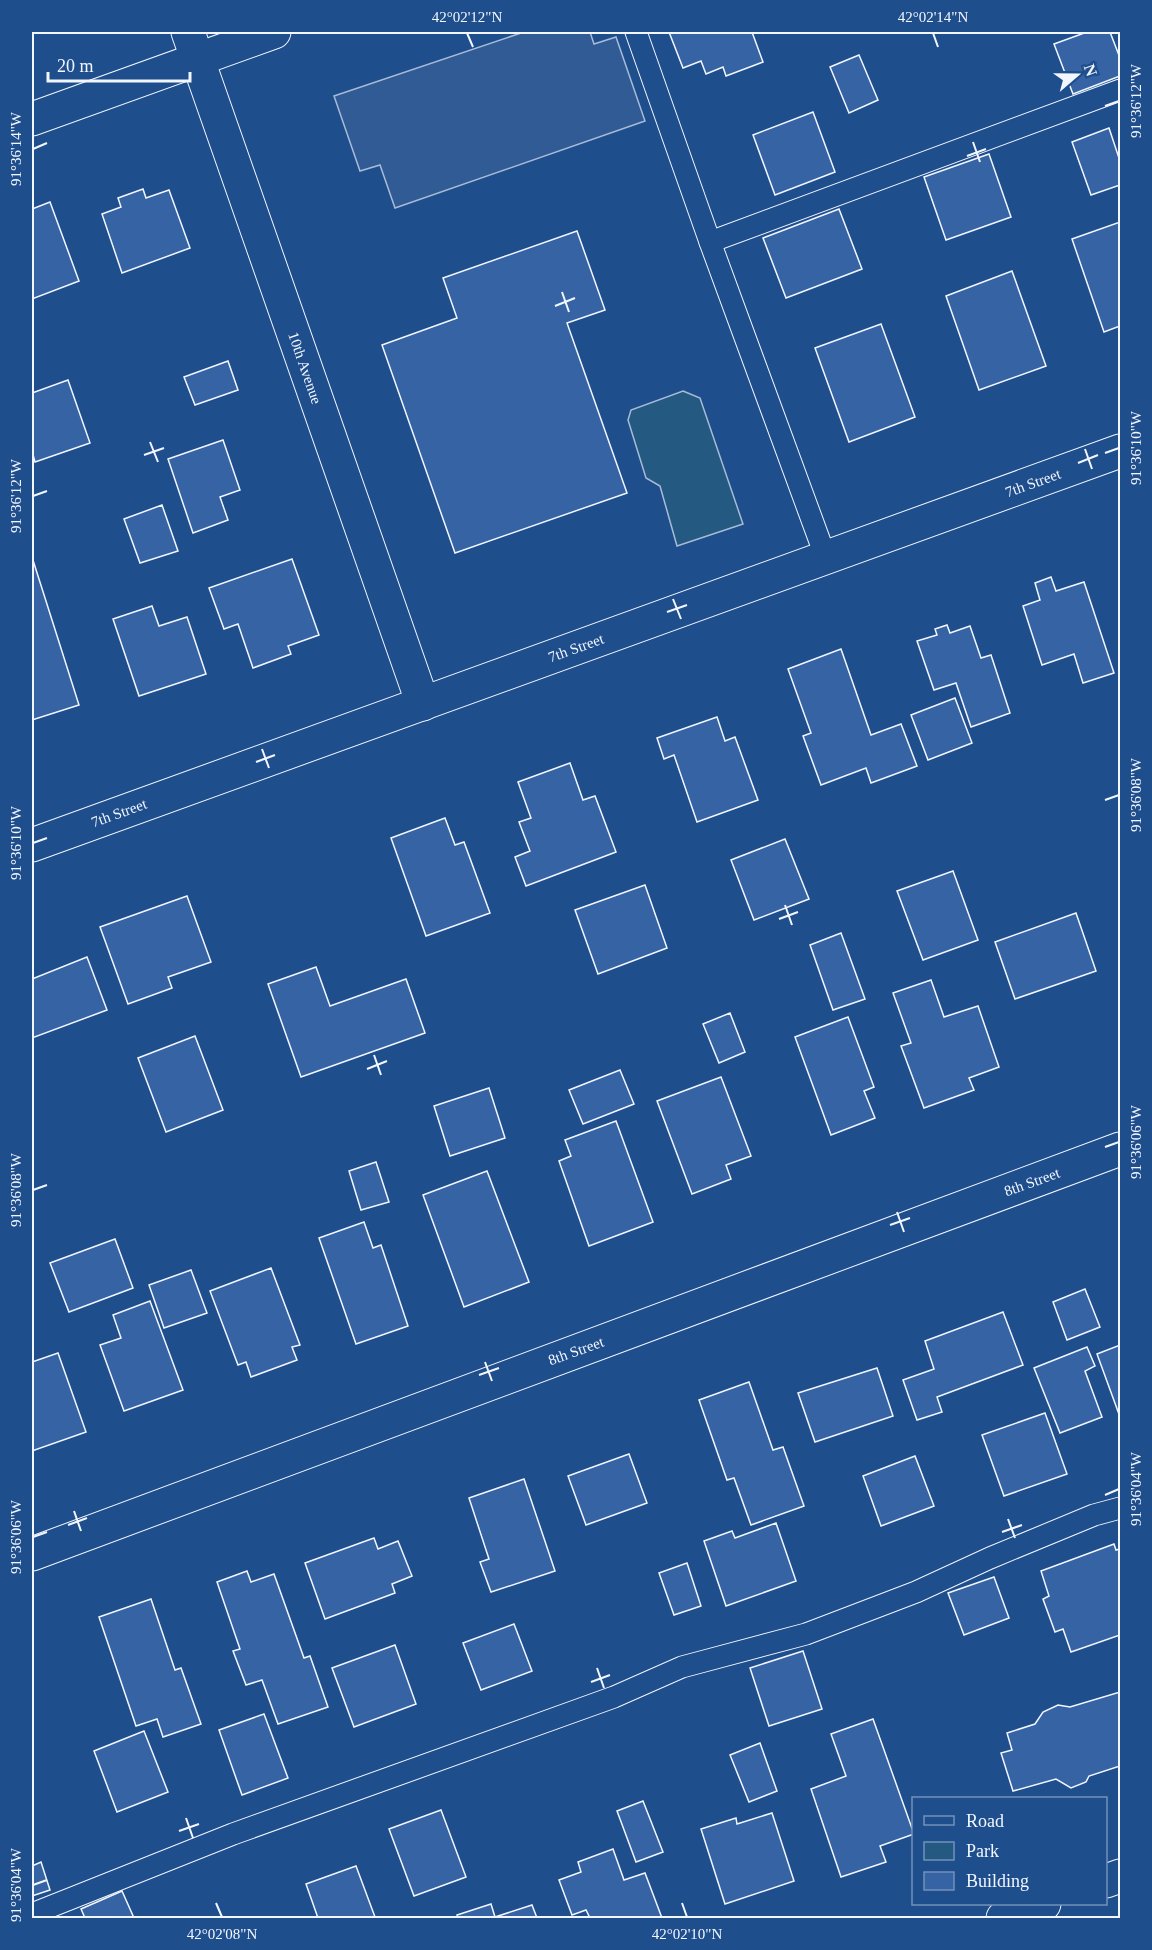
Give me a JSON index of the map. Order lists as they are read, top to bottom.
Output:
{
  "streets": {
    "street": ["10th Avenue", "7th Street", "8th Street"]
  },
  "crossings": [
    ["10th Avenue", "7th Street"]
  ],
  "legend": ["Road", "Park", "Building"],
  "scale_bar": "20 m",
  "north": "right",
  "coordinates": [
    "42°02'12\"N",
    "42°02'14\"N",
    "91°36'12\"W",
    "91°36'14\"W",
    "91°36'10\"W",
    "91°36'08\"W",
    "91°36'06\"W",
    "91°36'04\"W",
    "42°02'08\"N",
    "42°02'10\"N"
  ]
}
